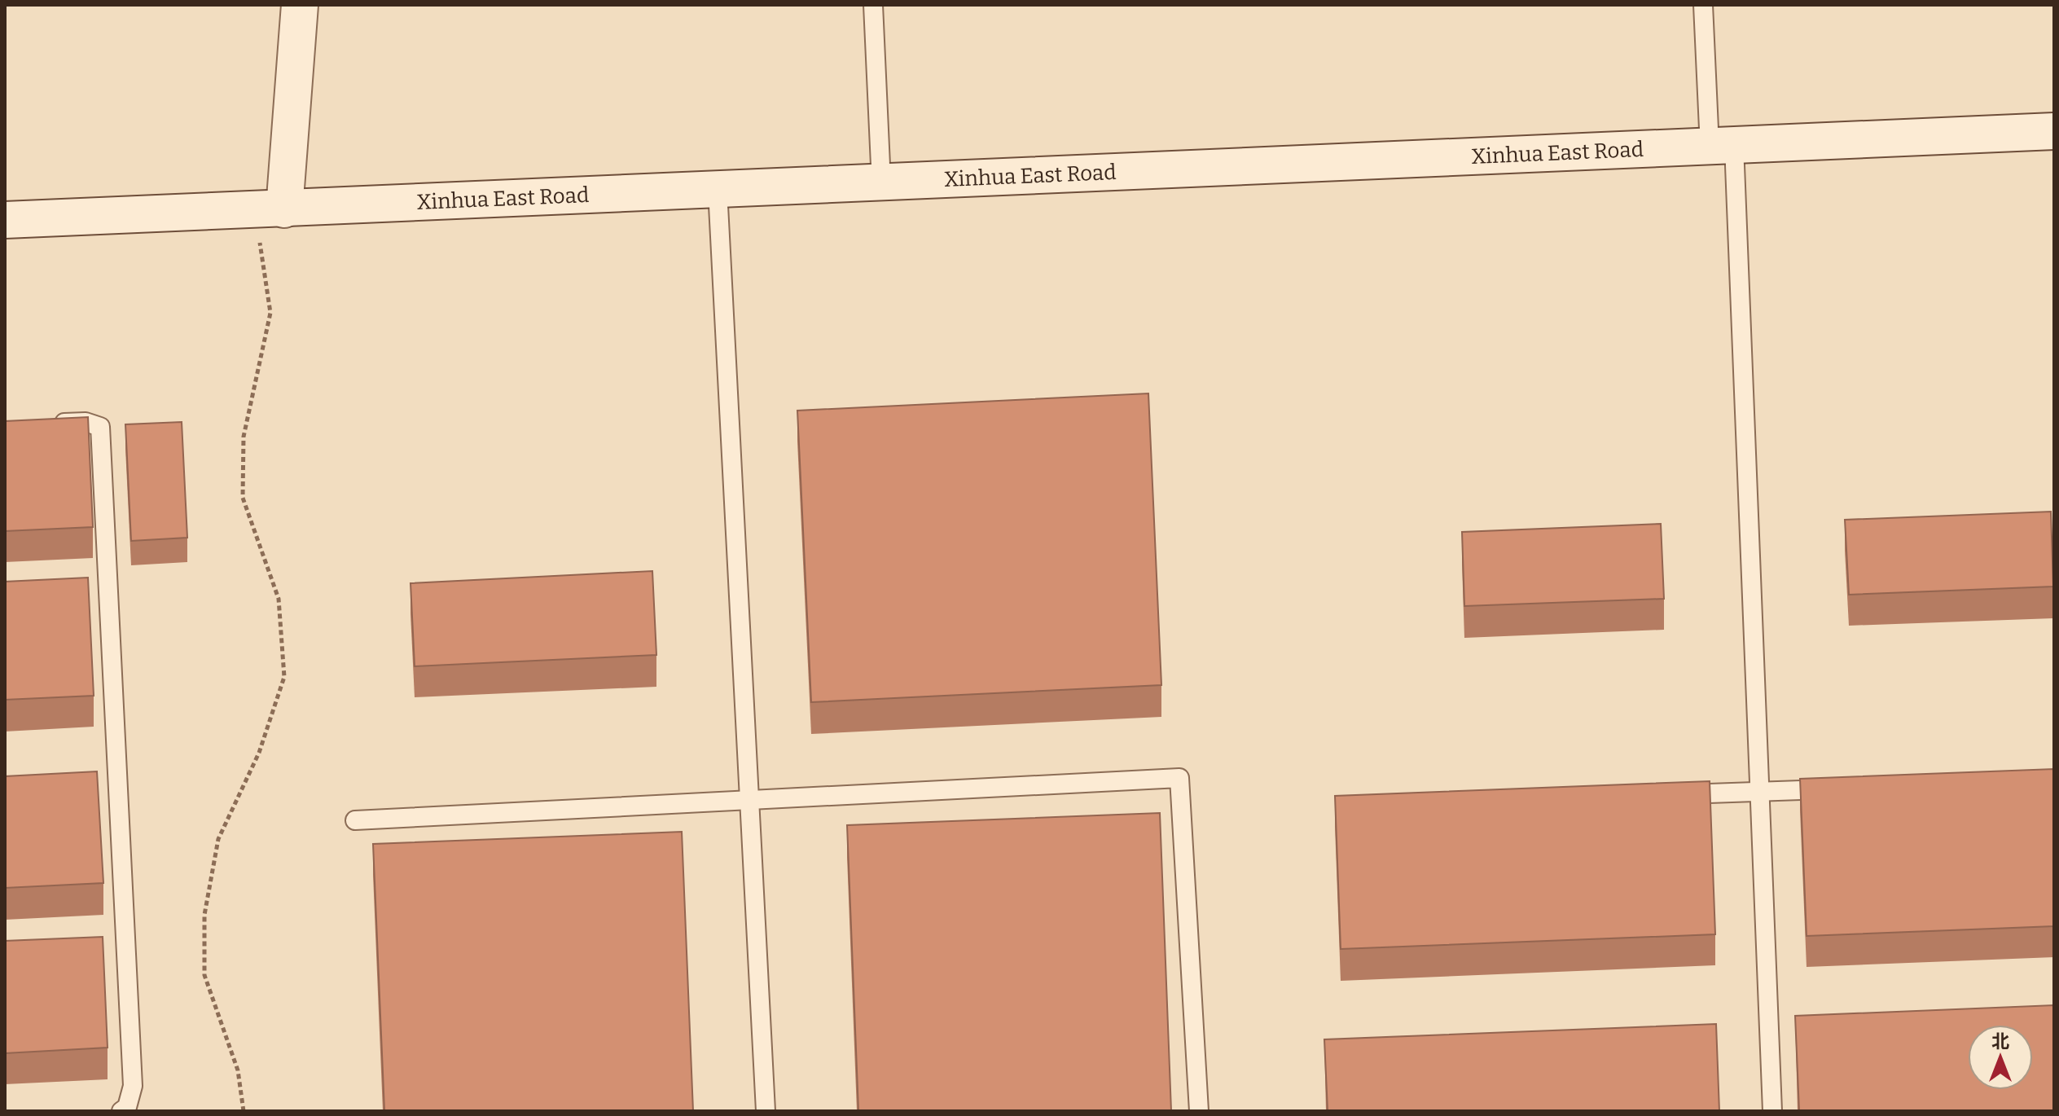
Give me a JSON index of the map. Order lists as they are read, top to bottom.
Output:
{
  "streets": {
    "main road": ["Xinhua East Road"]
  },
  "north": "top"
}
